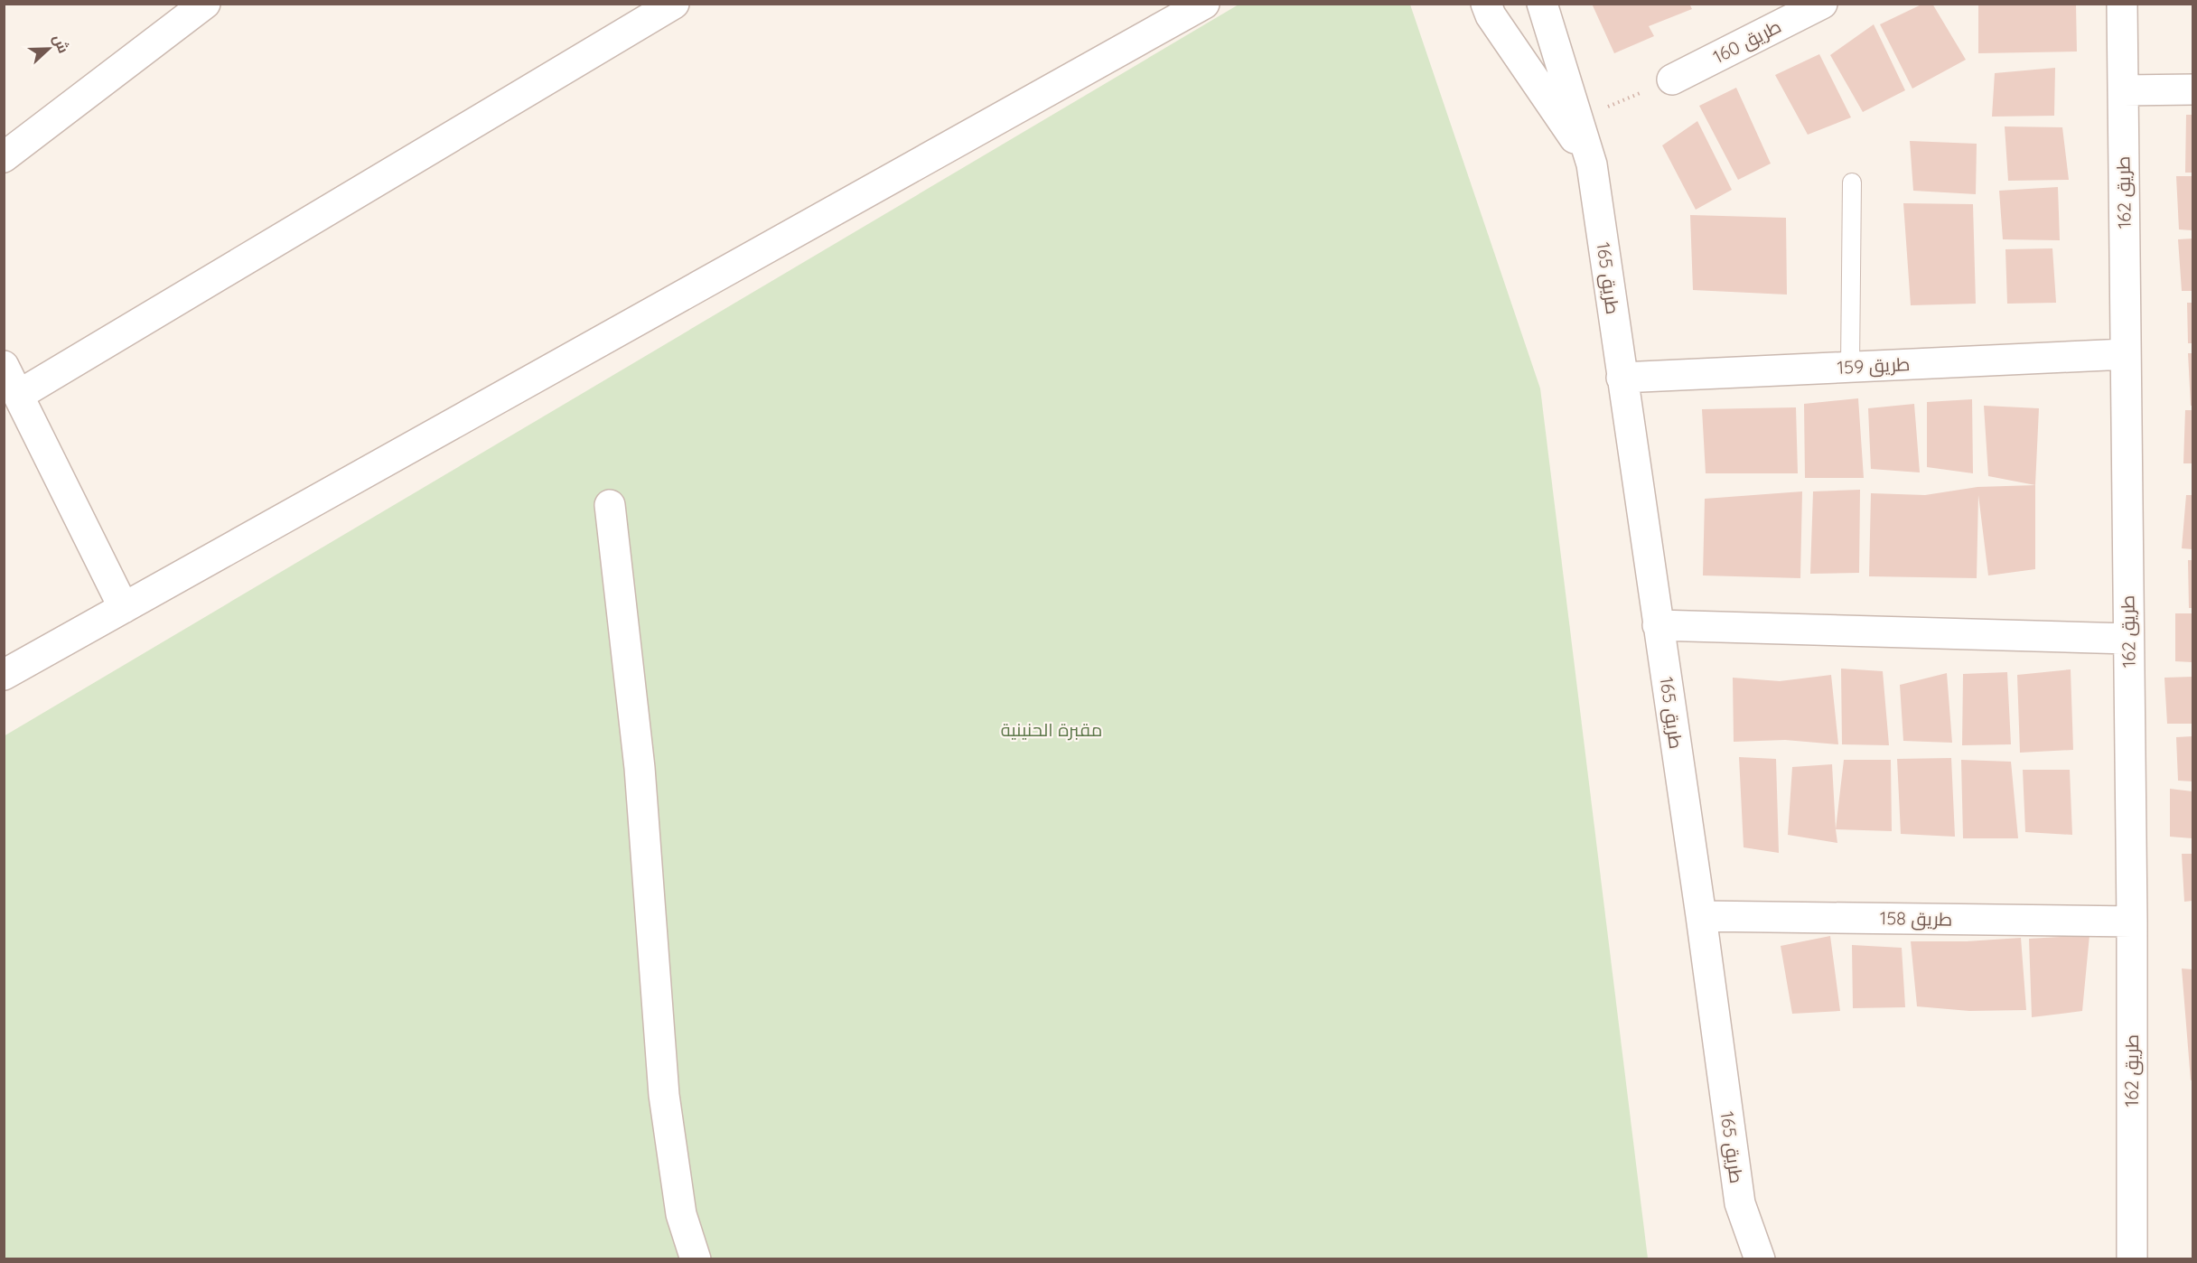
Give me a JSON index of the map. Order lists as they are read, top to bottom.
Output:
{
  "streets": {
    "street": [
      "طريق 160",
      "طريق 162",
      "طريق 165",
      "طريق 159",
      "طريق 158"
    ]
  },
  "crossings": [
    ["طريق 162", "طريق 159"],
    ["طريق 162", "طريق 158"],
    ["طريق 165", "طريق 159"],
    ["طريق 165", "طريق 158"]
  ],
  "parks": ["مقبرة الحنينية"],
  "north": "right"
}
